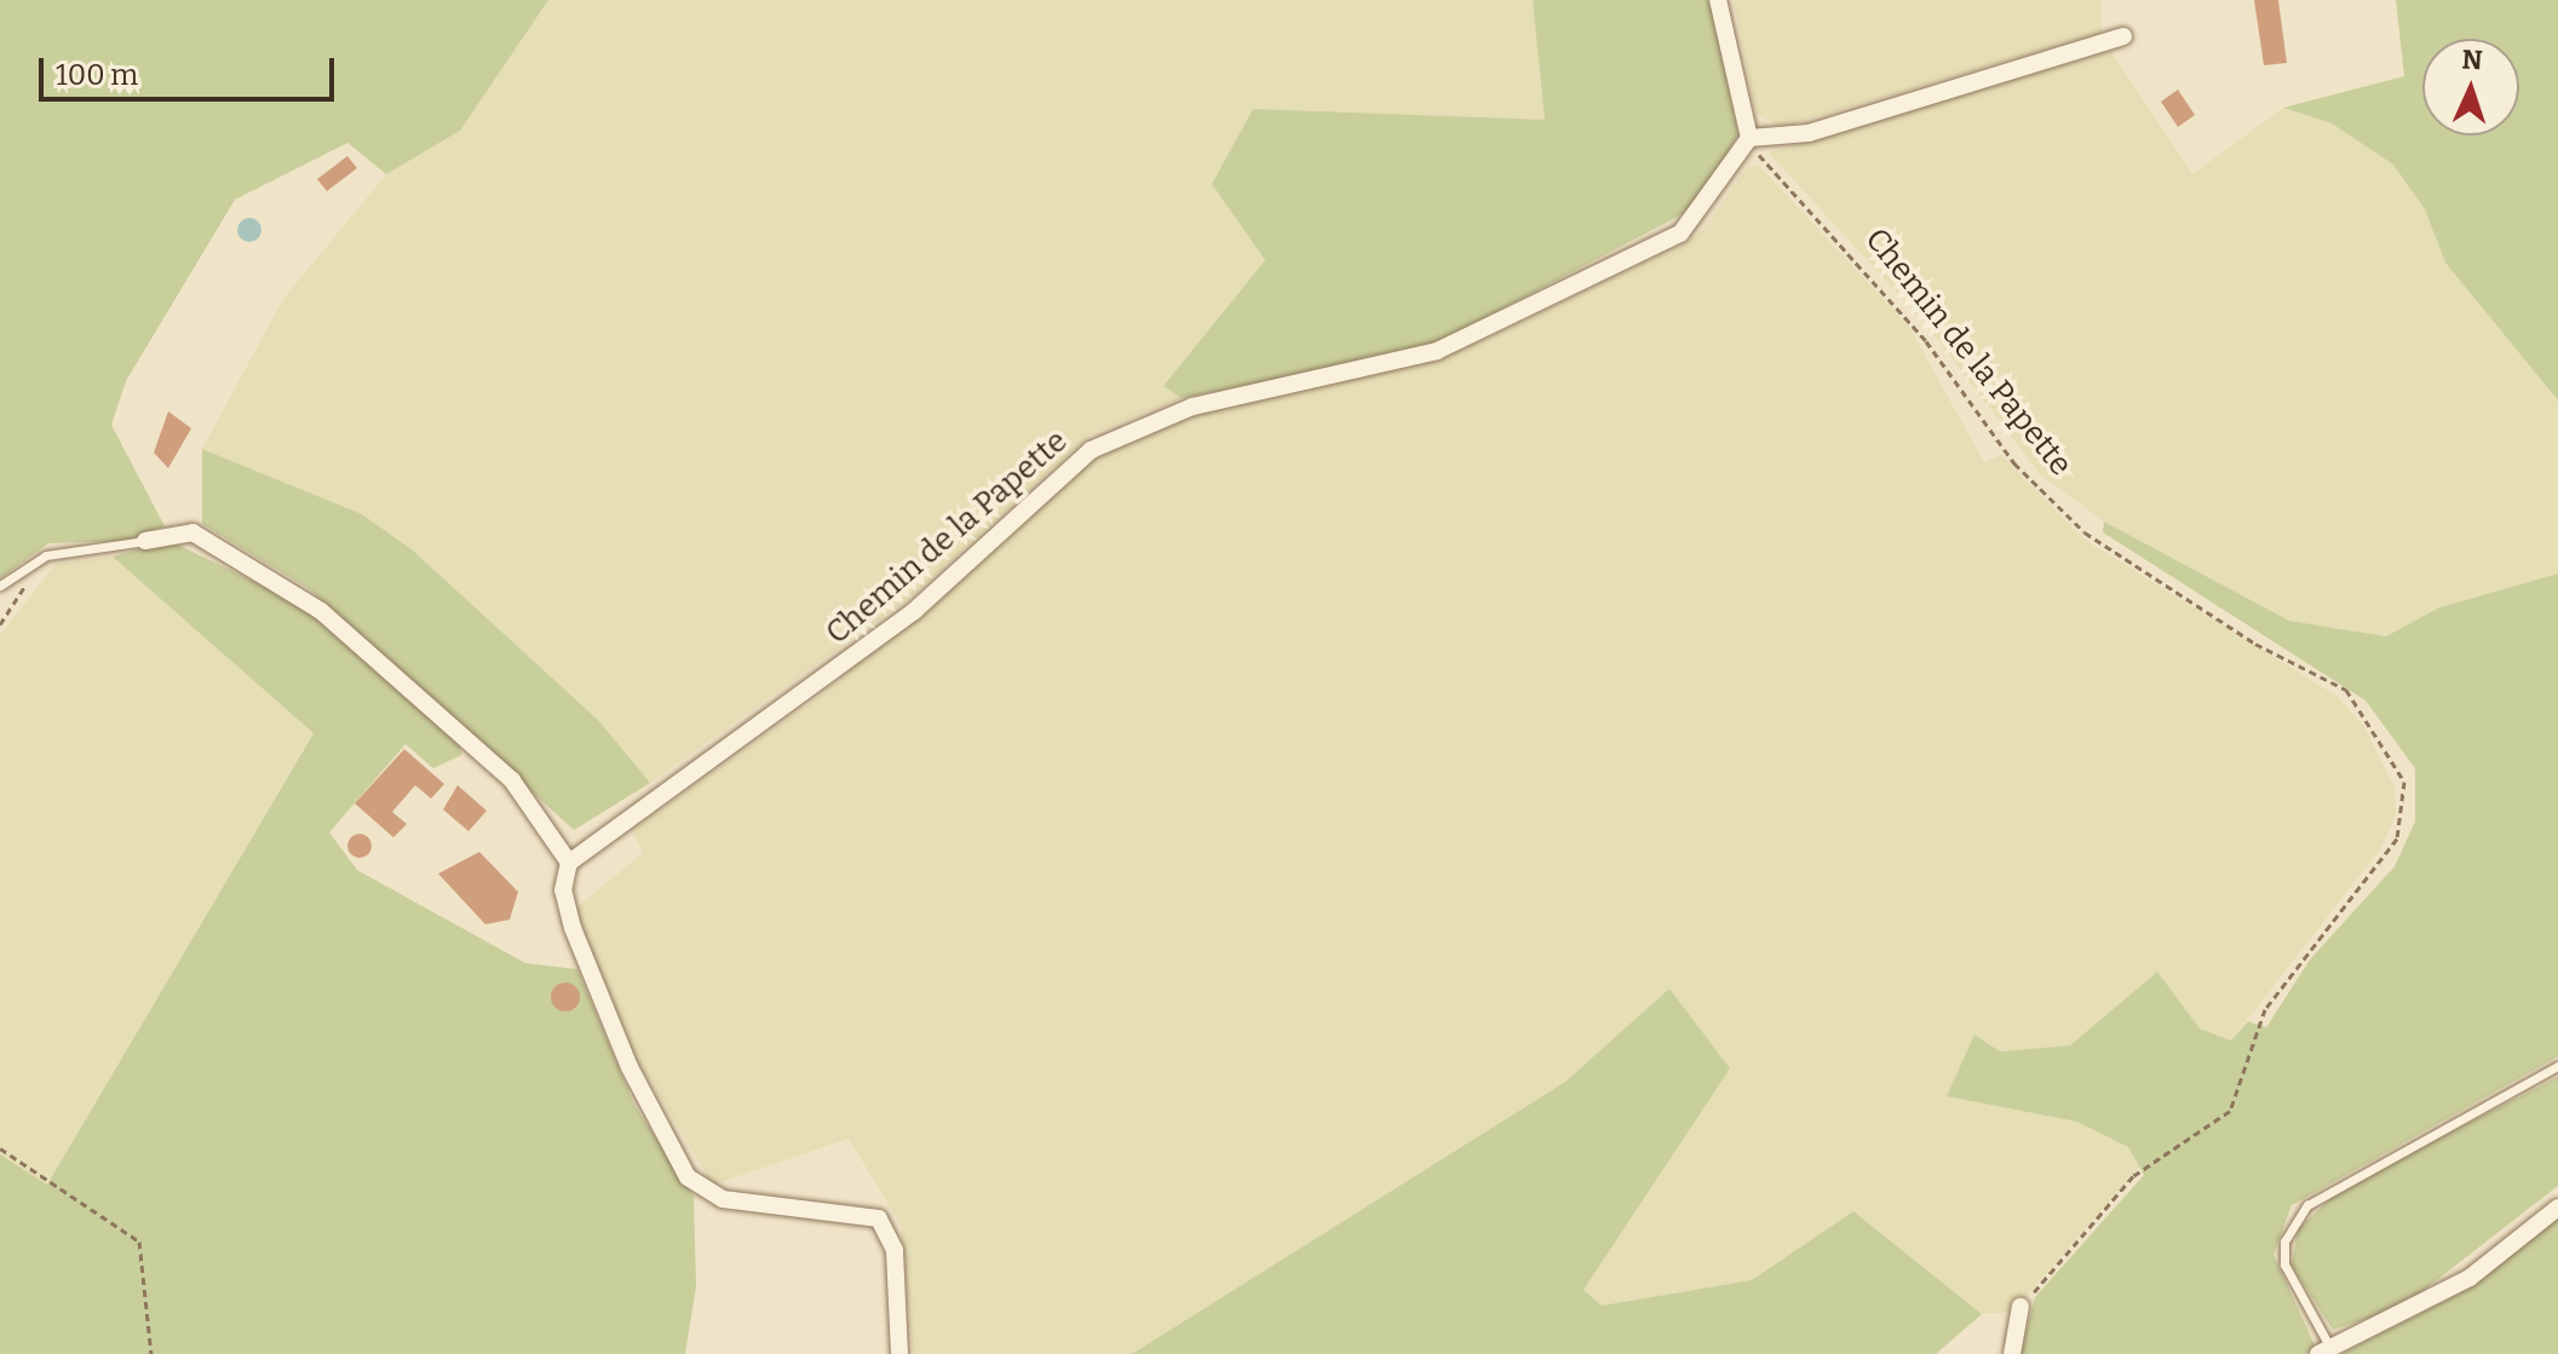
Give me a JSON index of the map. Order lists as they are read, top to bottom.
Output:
{
  "streets": {
    "street": ["Chemin de la Papette"]
  },
  "scale_bar": "100 m",
  "north": "top"
}
